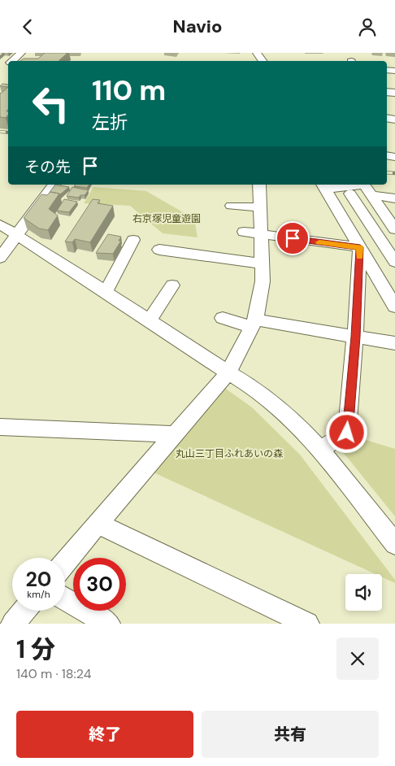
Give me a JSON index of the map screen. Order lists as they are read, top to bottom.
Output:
{
  "parks": ["右京塚児童遊園", "丸山三丁目ふれあいの森"],
  "page": {
    "header": "Navio",
    "turn": ["110 m", "左折"],
    "then": "その先",
    "speed": "20 km/h",
    "limit": "30",
    "heading": ["1 分", "140 m · 18:24"],
    "buttons": ["終了", "共有"]
  }
}
